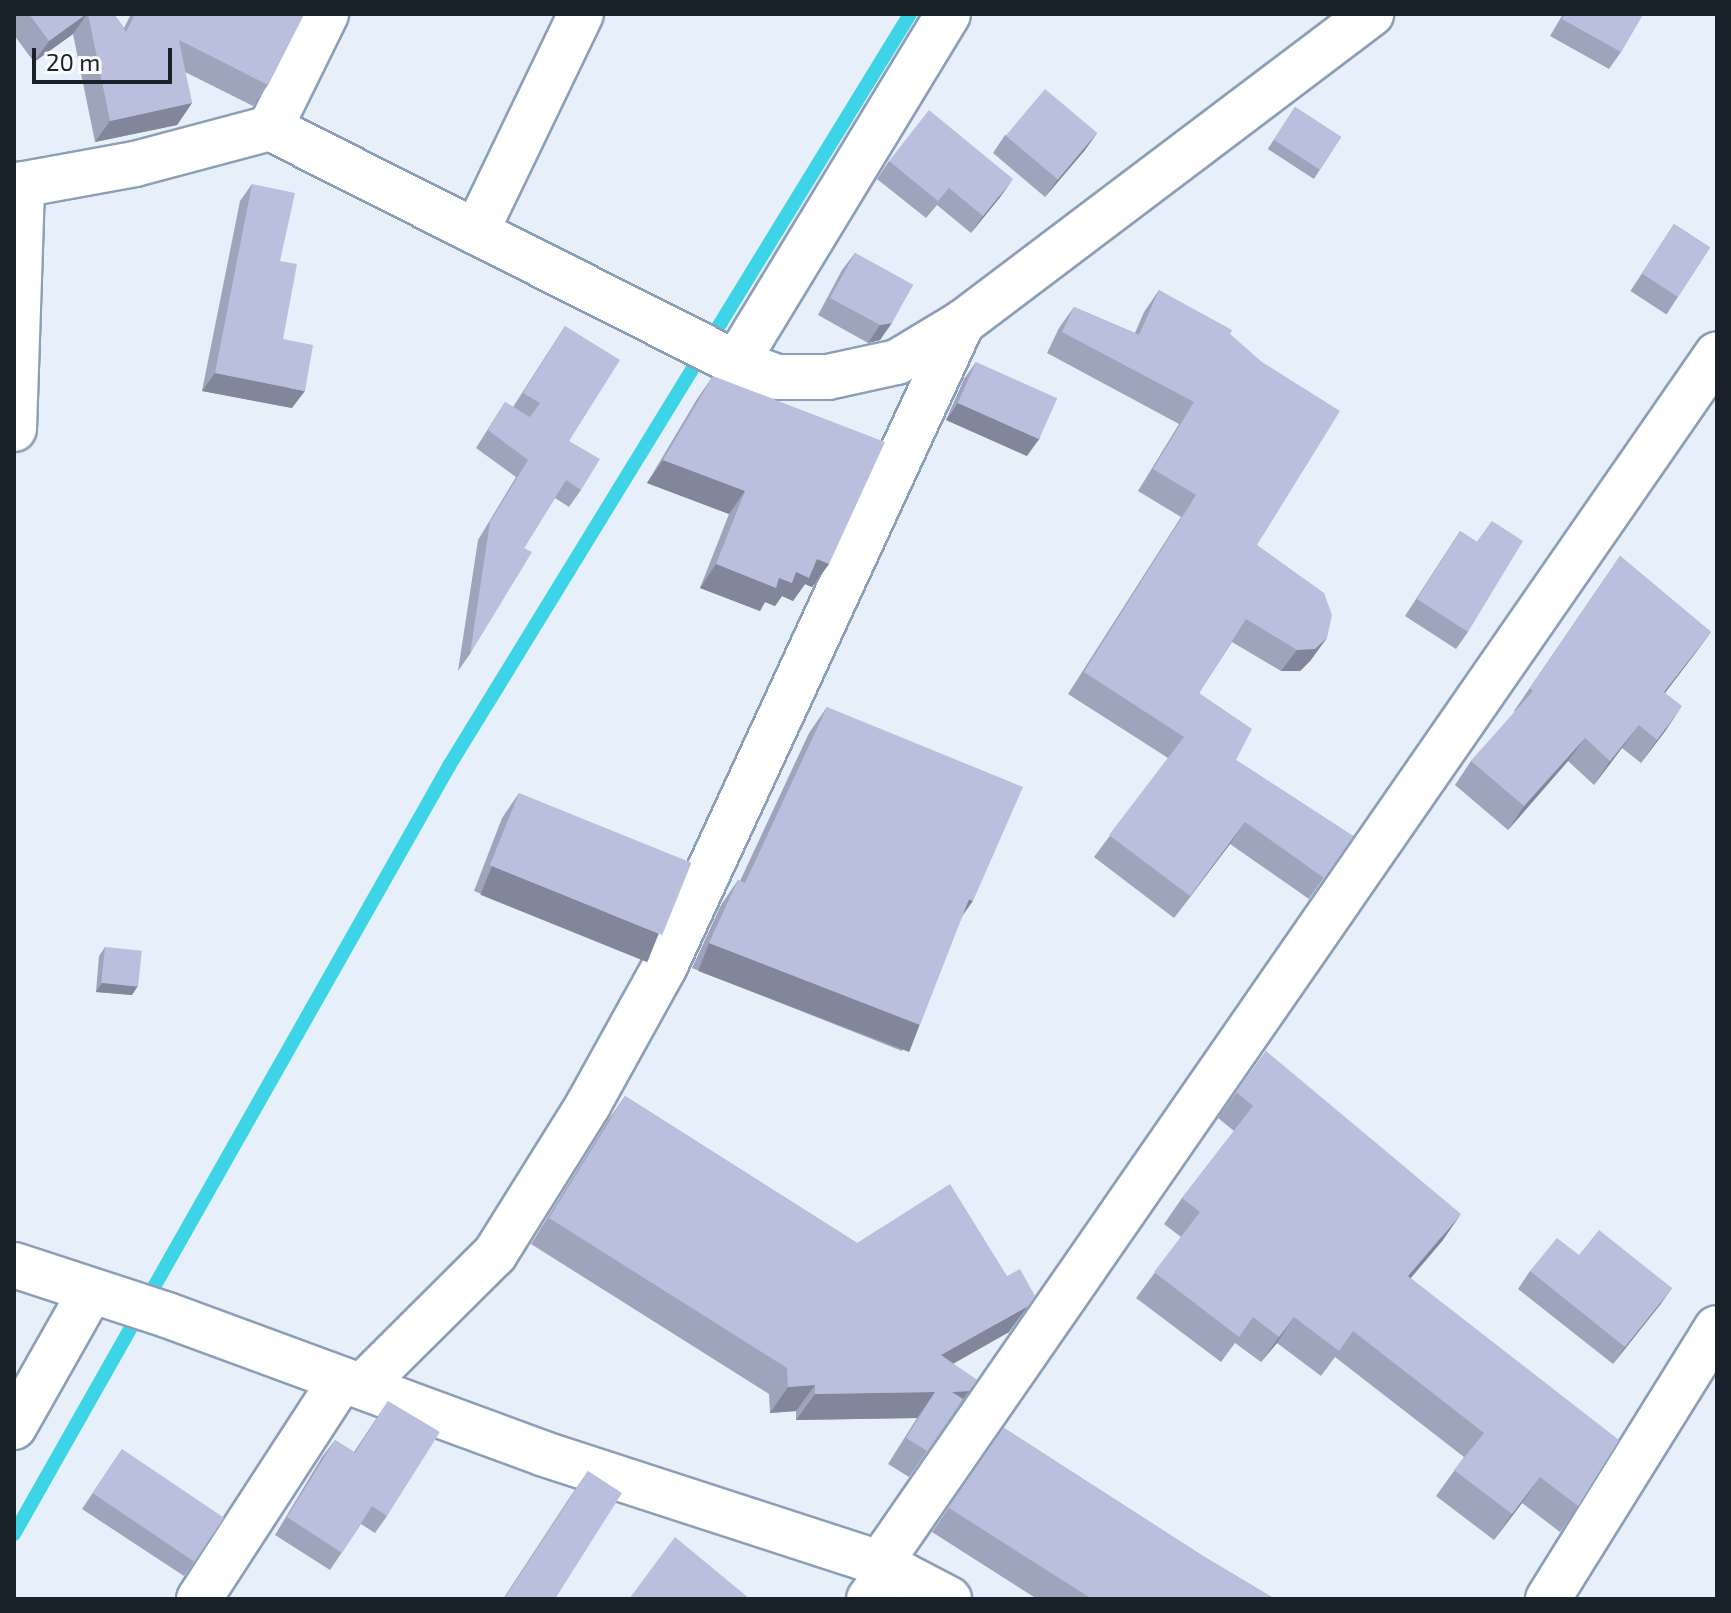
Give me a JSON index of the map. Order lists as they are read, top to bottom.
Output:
{
  "scale_bar": "20 m"
}
